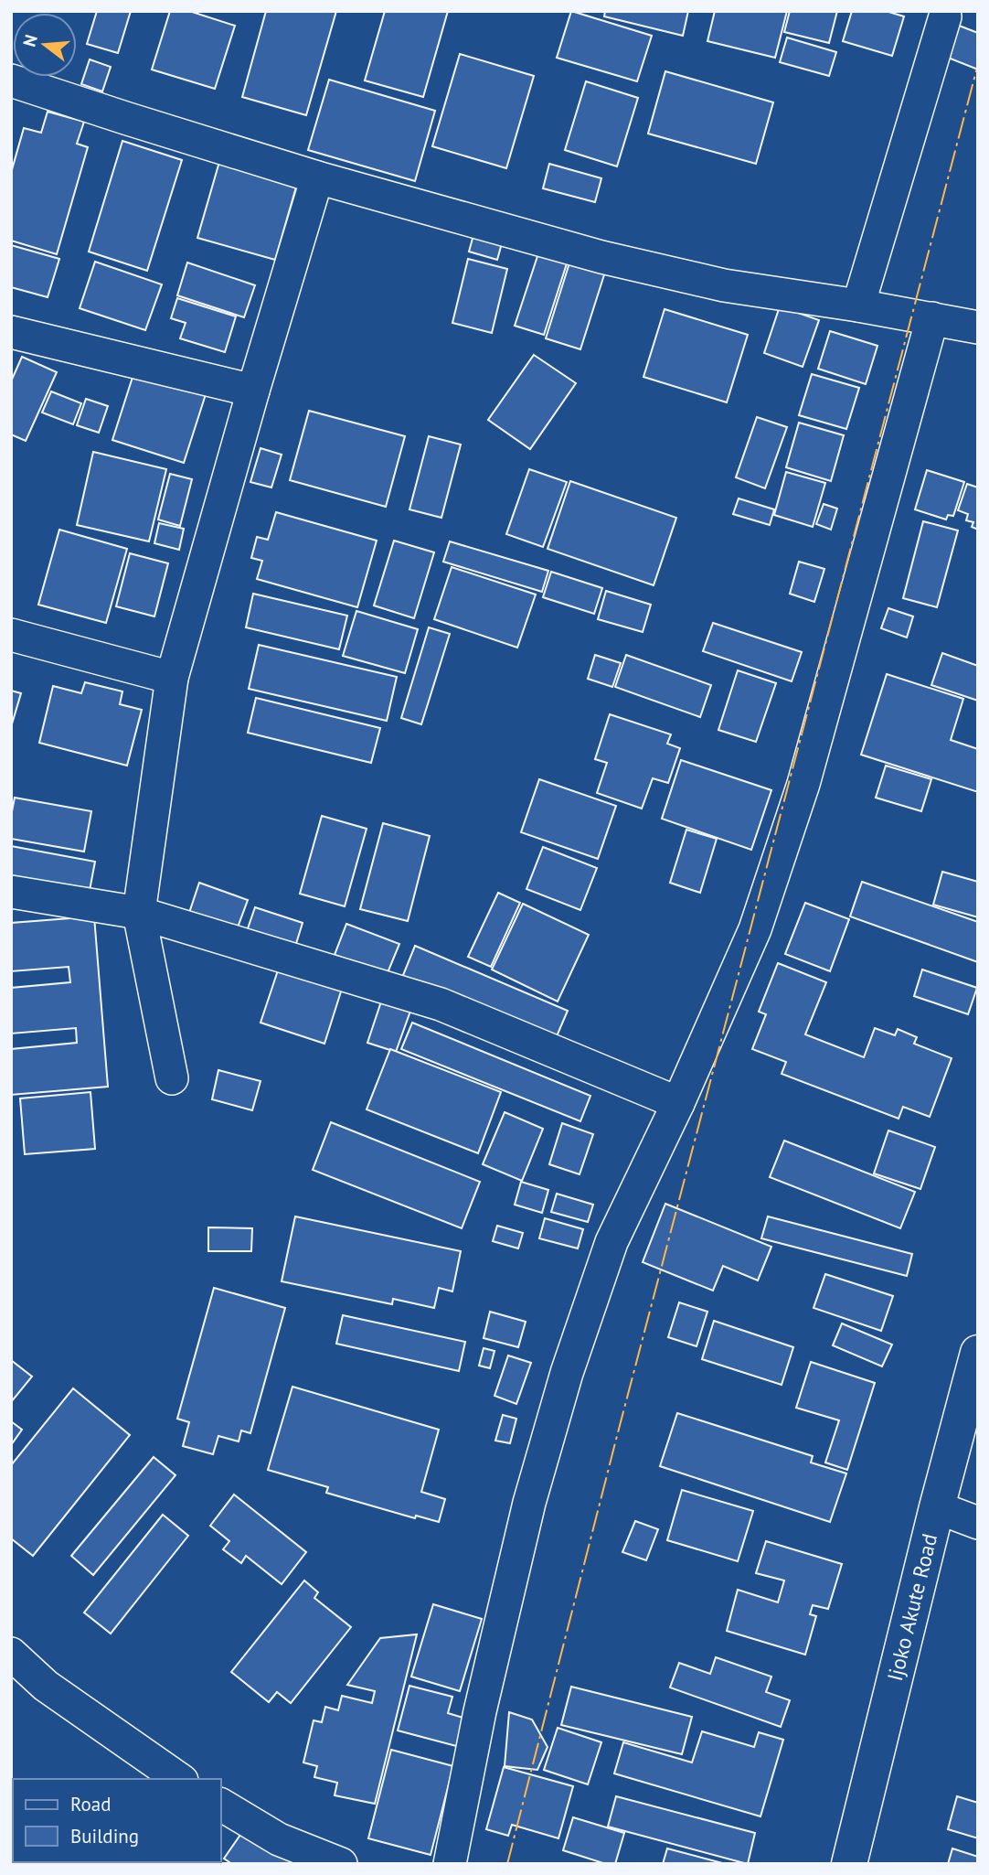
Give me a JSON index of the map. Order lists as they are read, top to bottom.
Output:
{
  "streets": {
    "main road": ["Ijoko Akute Road"]
  },
  "legend": ["Road", "Building"],
  "north": "left"
}
